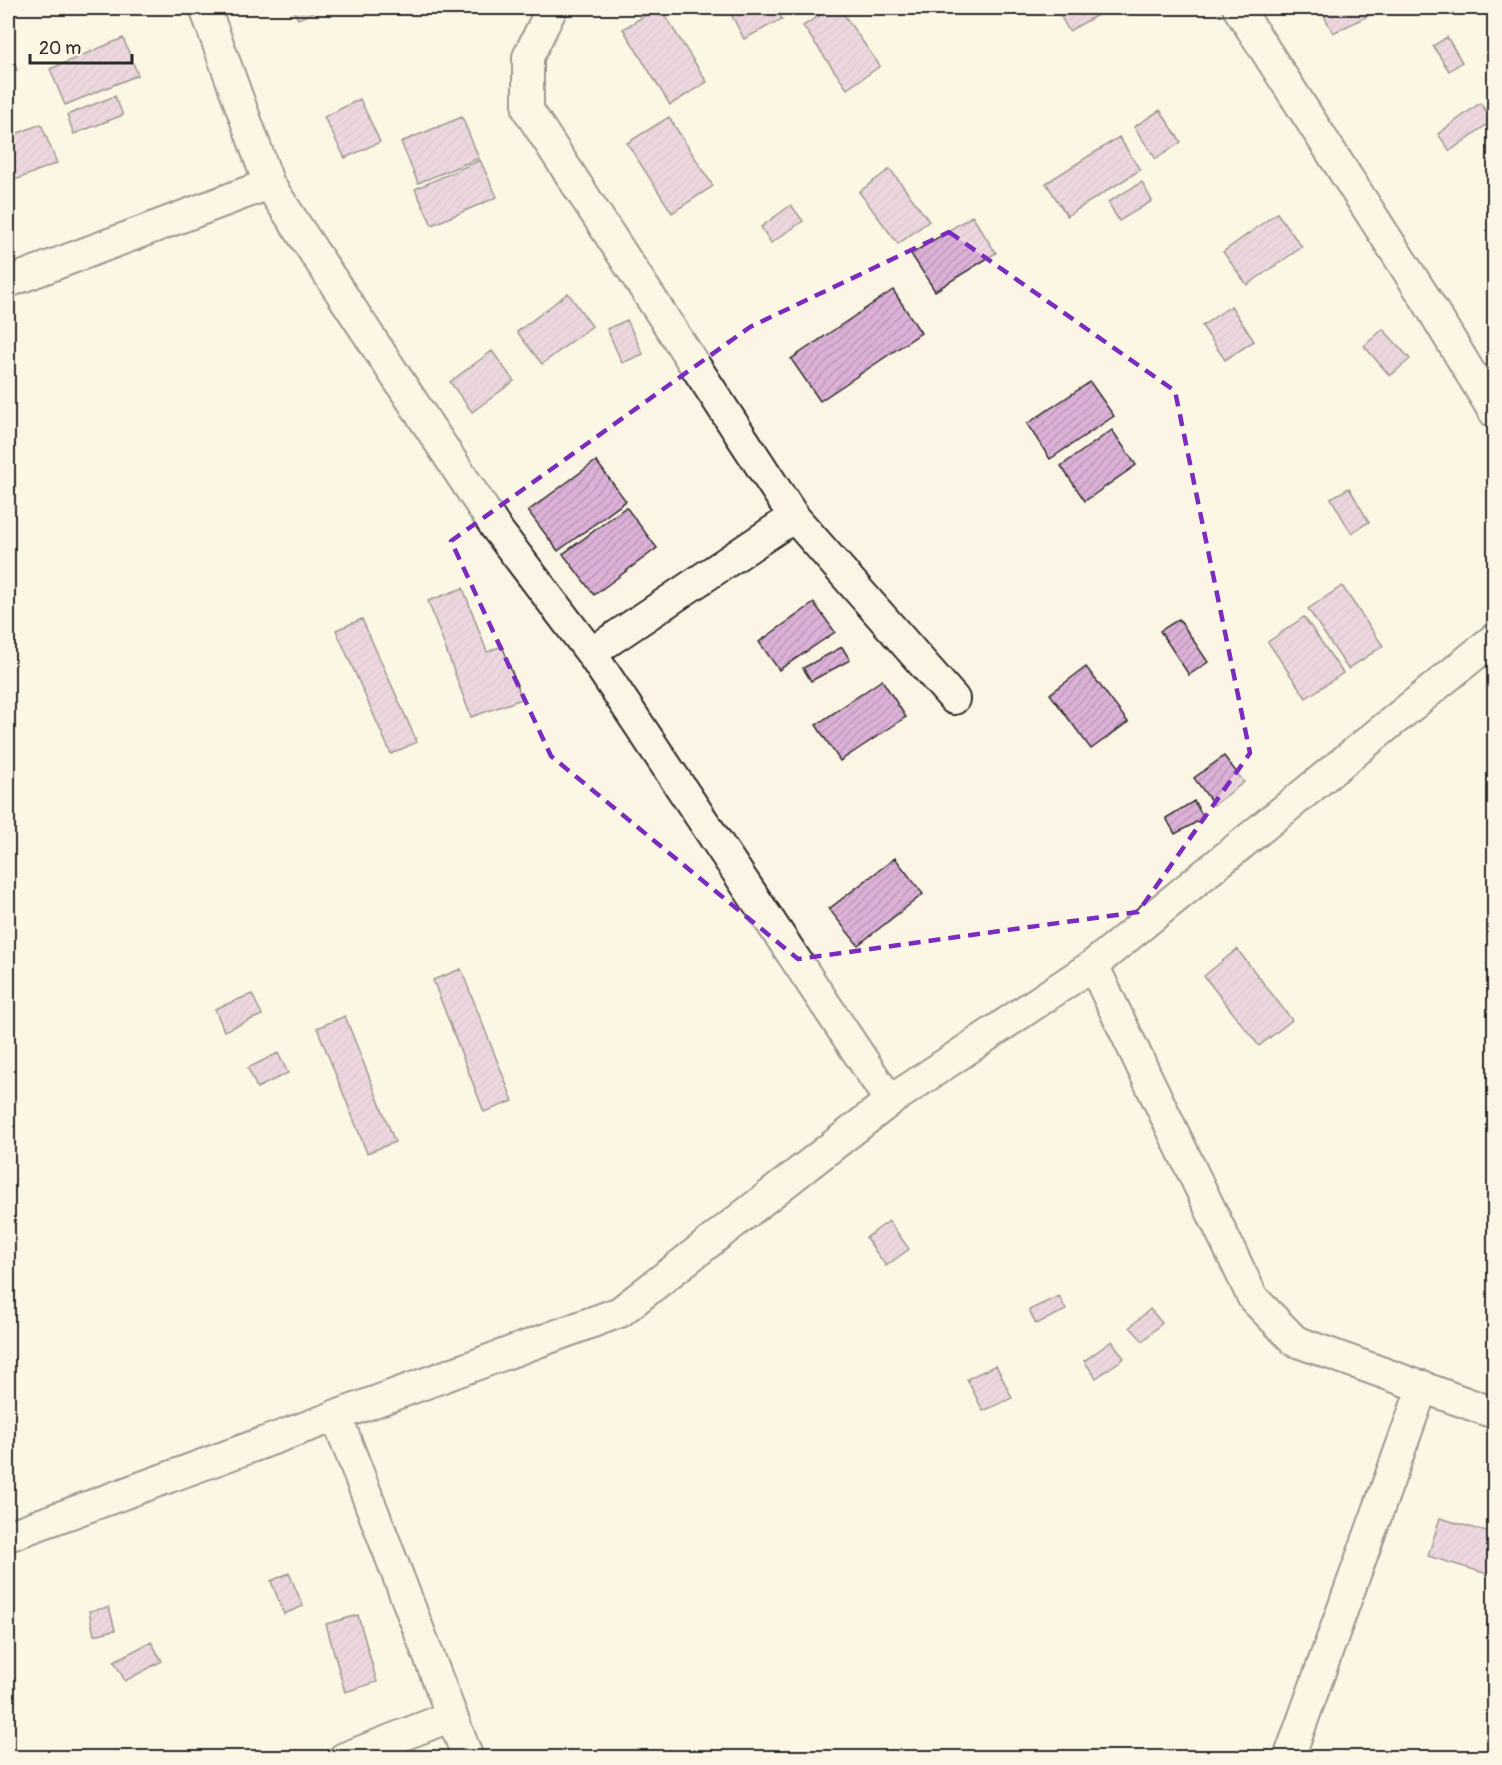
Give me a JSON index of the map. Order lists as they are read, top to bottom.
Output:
{
  "scale_bar": "20 m"
}
